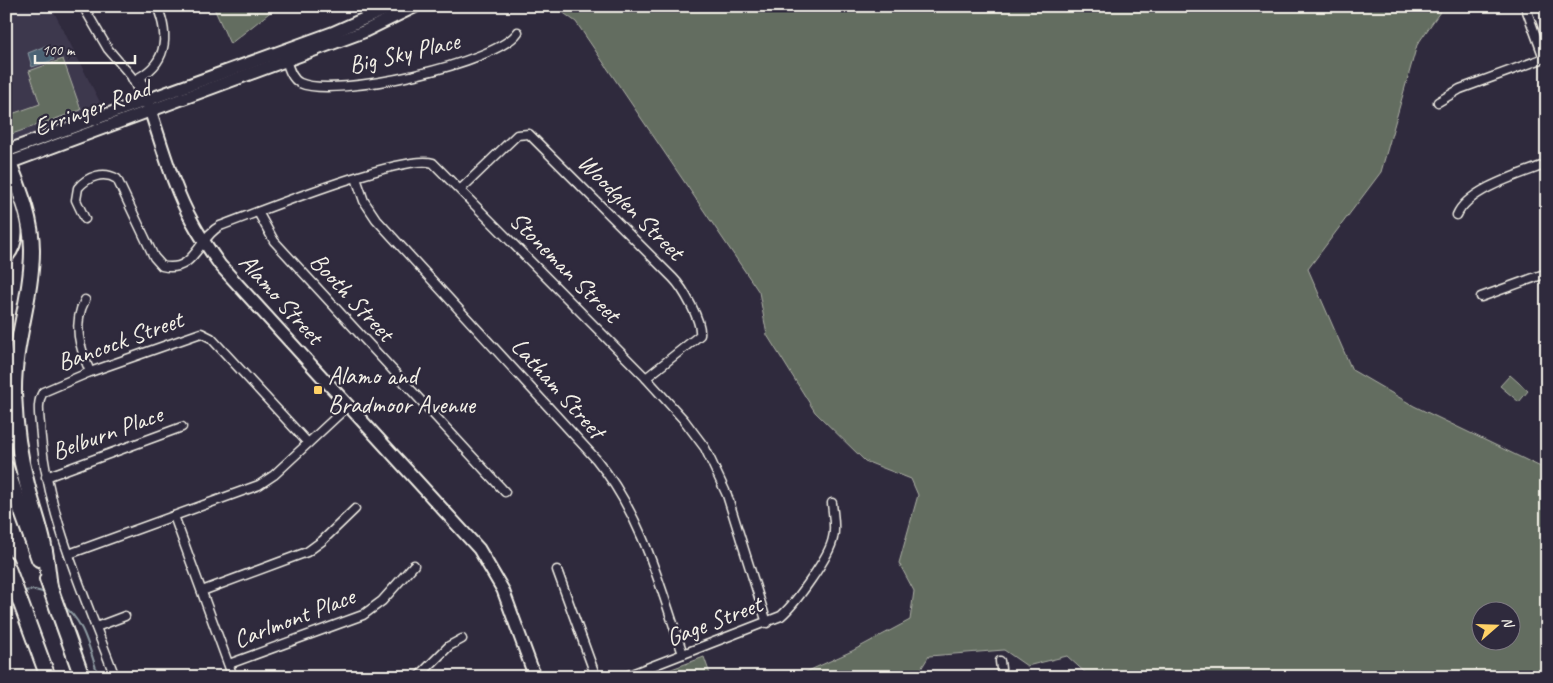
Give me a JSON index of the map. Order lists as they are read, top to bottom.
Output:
{
  "streets": {
    "main road": ["Erringer Road", "Alamo Street"],
    "street": [
      "Big Sky Place",
      "Woodglen Street",
      "Stoneman Street",
      "Booth Street",
      "Bancock Street",
      "Latham Street",
      "Belburn Place",
      "Carlmont Place",
      "Gage Street"
    ]
  },
  "crossings": [
    ["Big Sky Place", "Erringer Road"],
    ["Erringer Road", "Alamo Street"],
    ["Woodglen Street", "Stoneman Street"],
    ["Stoneman Street", "Booth Street"],
    ["Stoneman Street", "Alamo Street"],
    ["Stoneman Street", "Latham Street"],
    ["Stoneman Street", "Gage Street"],
    ["Bancock Street", "Belburn Place"],
    ["Latham Street", "Gage Street"]
  ],
  "places": {
    "transit": ["Alamo and Bradmoor Avenue"]
  },
  "scale_bar": "100 m",
  "north": "right"
}
